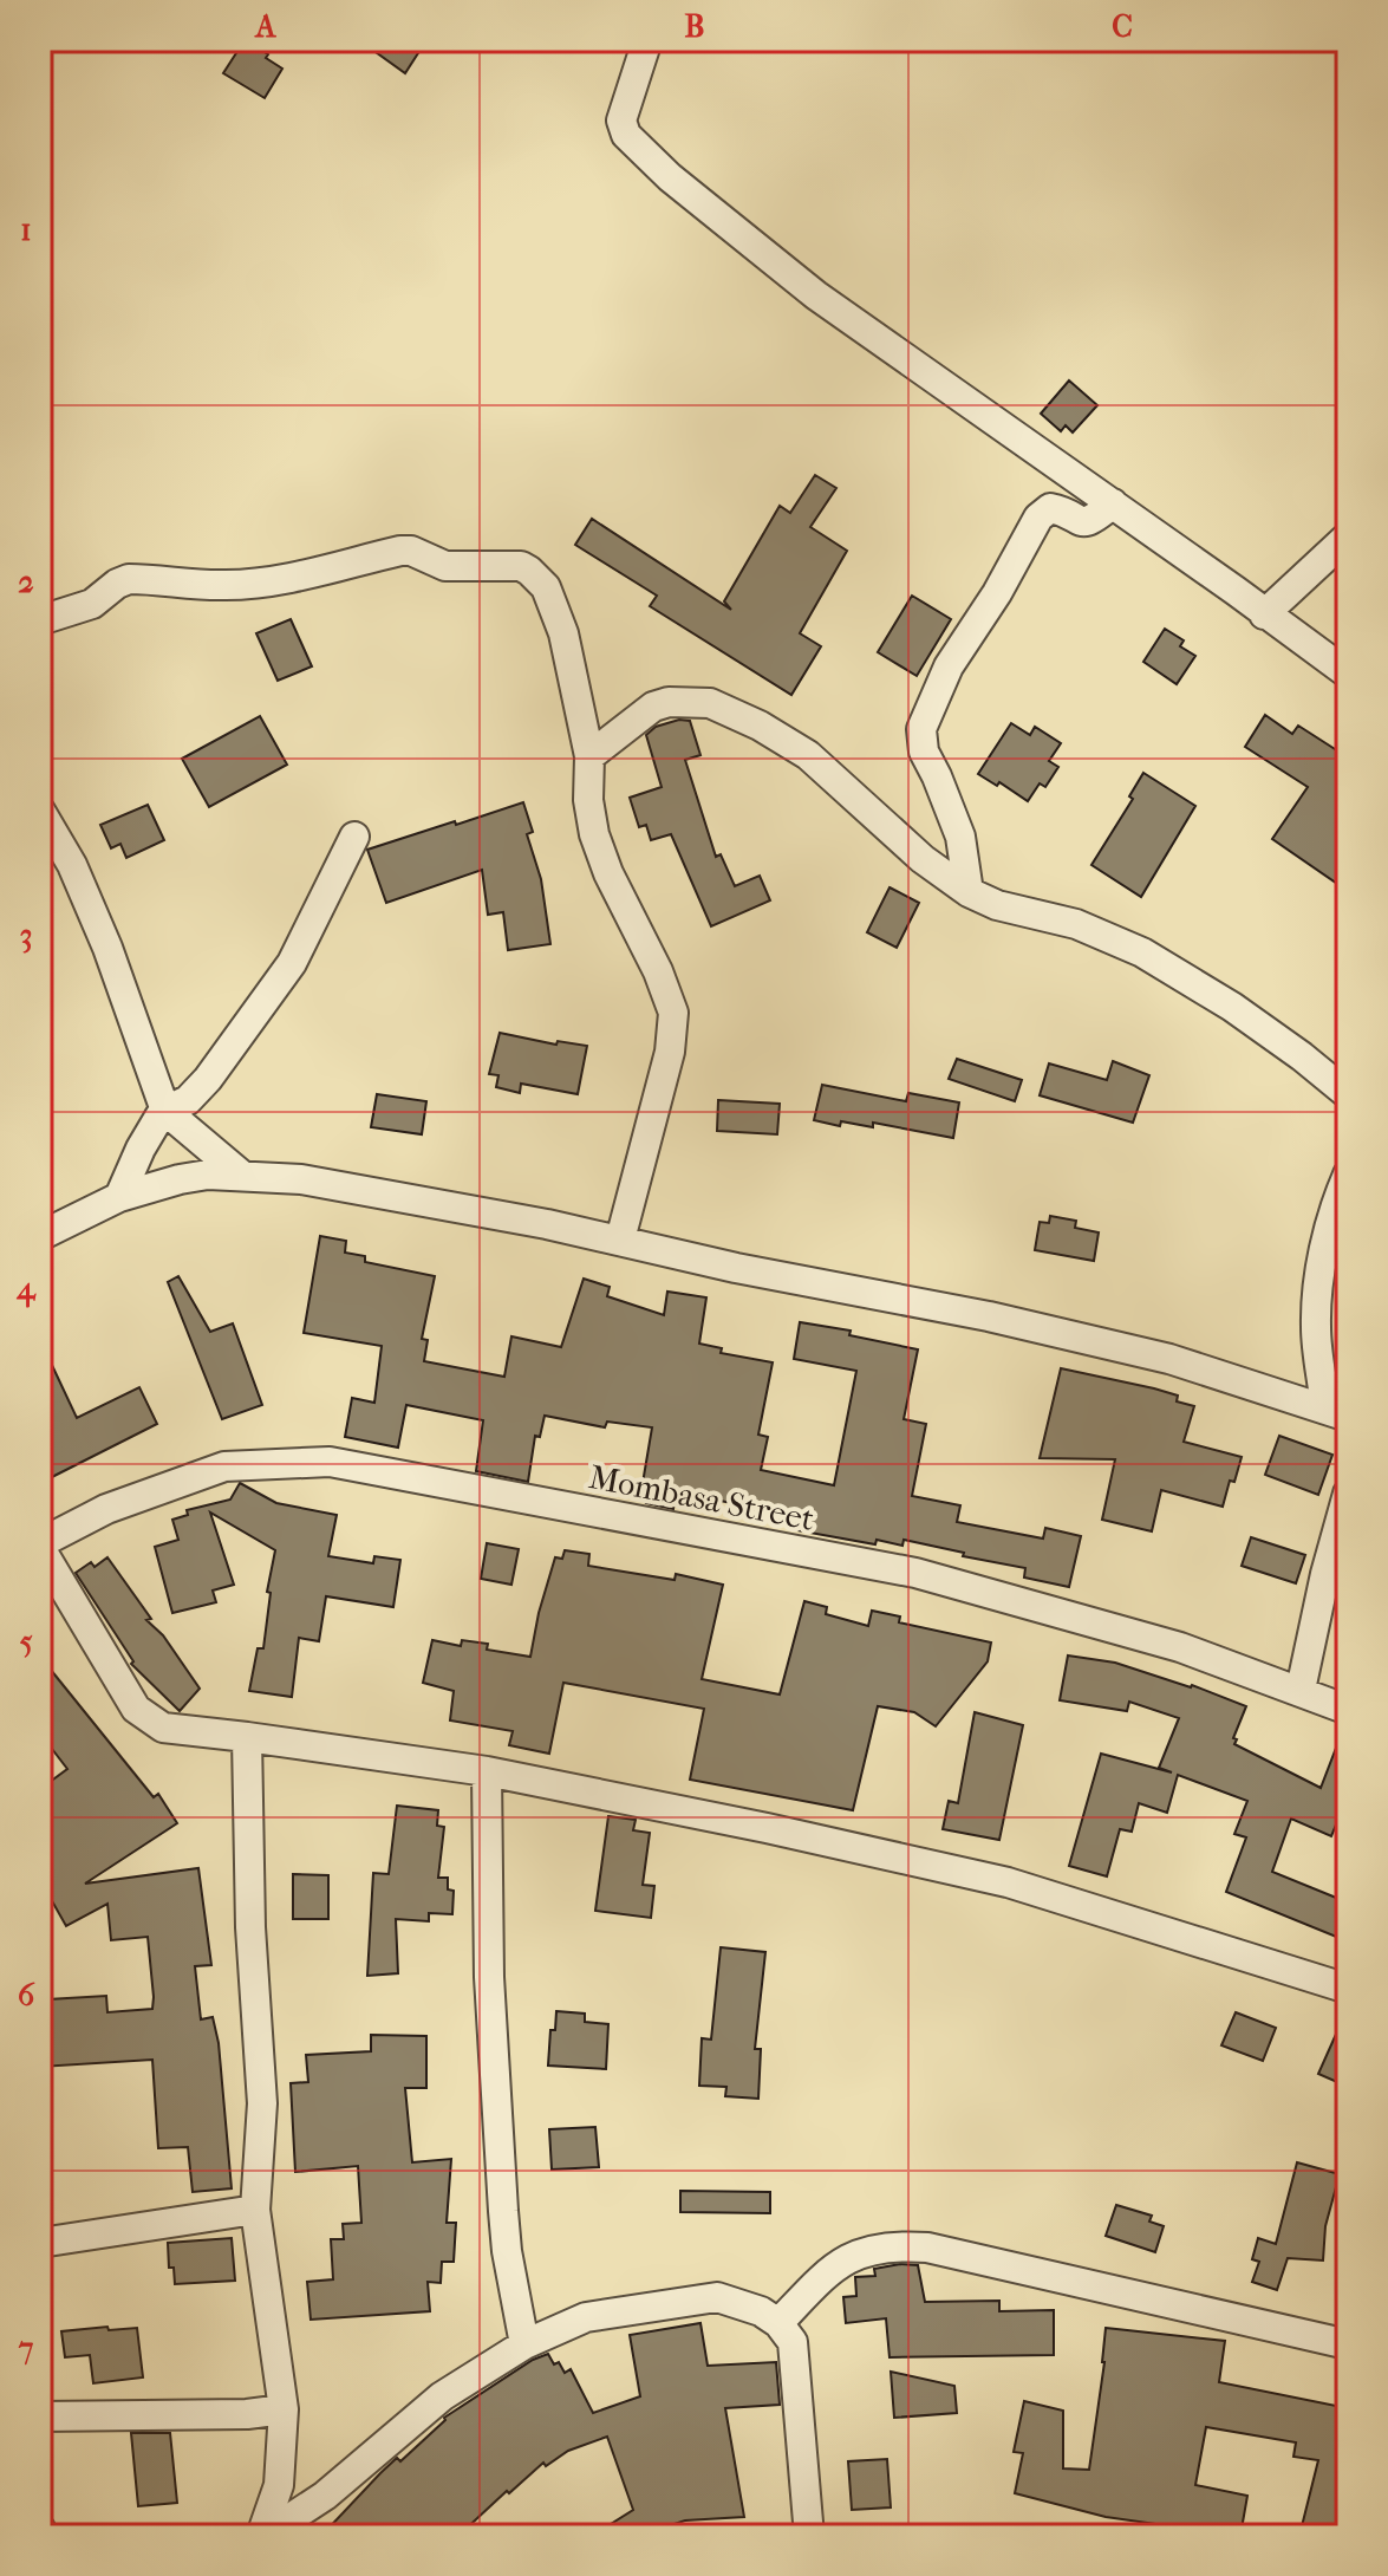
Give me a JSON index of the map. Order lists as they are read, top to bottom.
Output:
{
  "streets": {
    "street": ["Mombasa Street"]
  },
  "grid": {
    "columns": ["A", "B", "C"],
    "rows": [
      "1",
      "2",
      "3",
      "4",
      "5",
      "6",
      "7"
    ]
  }
}
